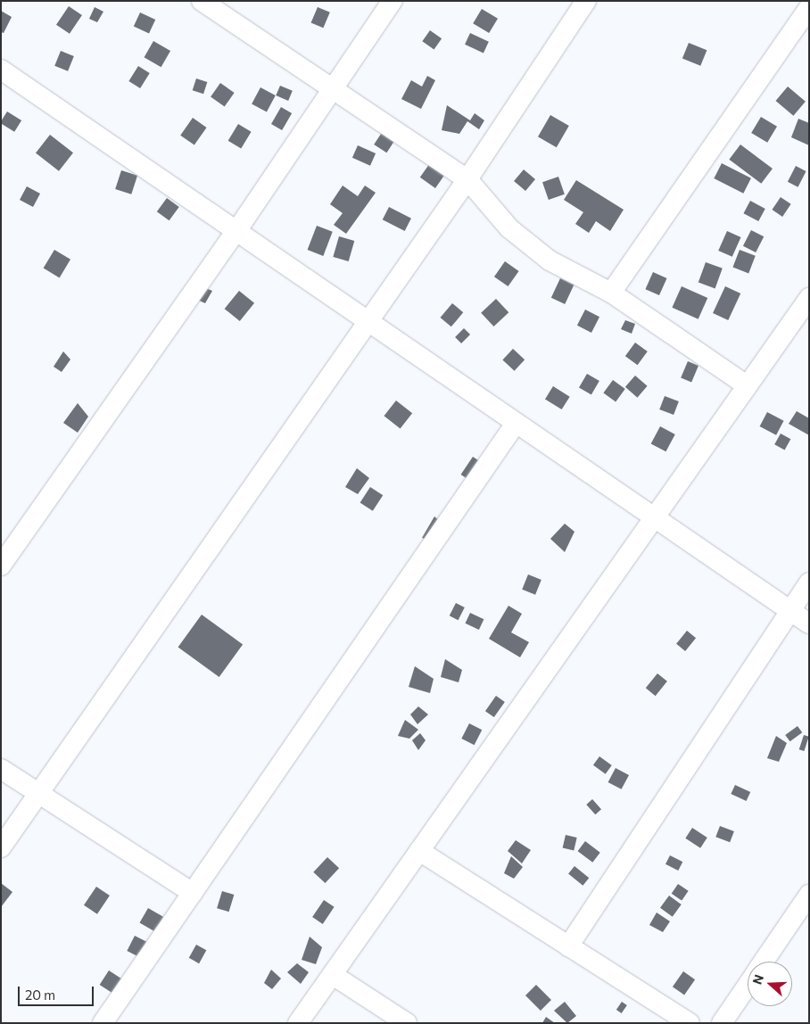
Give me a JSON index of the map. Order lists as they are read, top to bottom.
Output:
{
  "scale_bar": "20 m",
  "north": "left"
}
